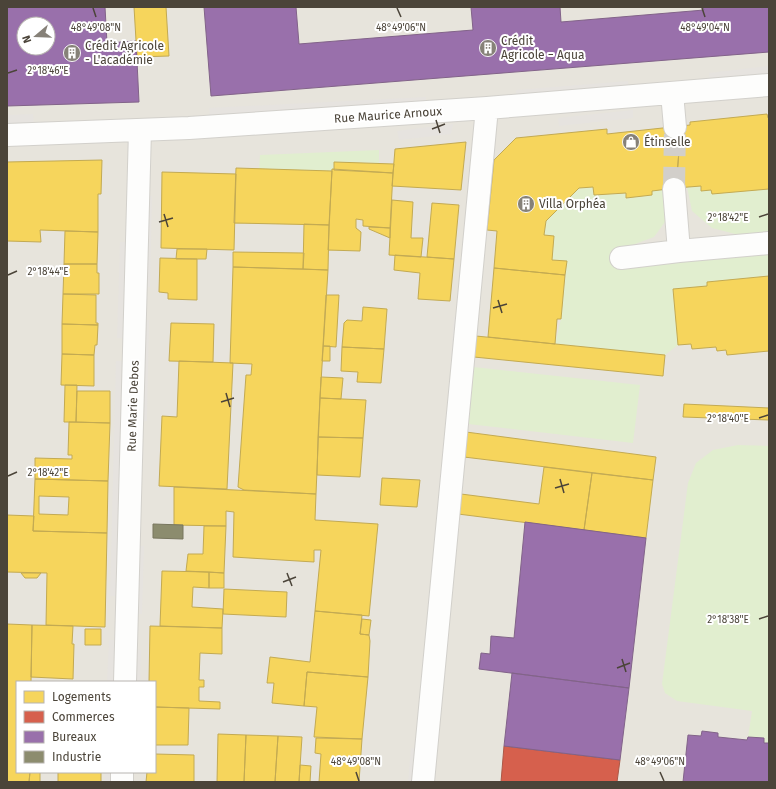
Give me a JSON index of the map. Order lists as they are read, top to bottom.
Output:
{
  "streets": {
    "street": ["Rue Maurice Arnoux", "Rue Marie Debos"]
  },
  "crossings": [
    ["Rue Maurice Arnoux", "Rue Marie Debos"]
  ],
  "places": {
    "building": ["Crédit Agricole − Aqua", "Crédit Agricole - L'académie", "Villa Orphéa"],
    "shop": ["Étinselle"]
  },
  "legend": [
    "Logements",
    "Commerces",
    "Bureaux",
    "Industrie"
  ],
  "north": "left",
  "coordinates": [
    "48°49'08\"N",
    "48°49'06\"N",
    "48°49'04\"N",
    "2°18'46\"E",
    "2°18'42\"E",
    "2°18'44\"E",
    "2°18'40\"E",
    "2°18'38\"E"
  ]
}
